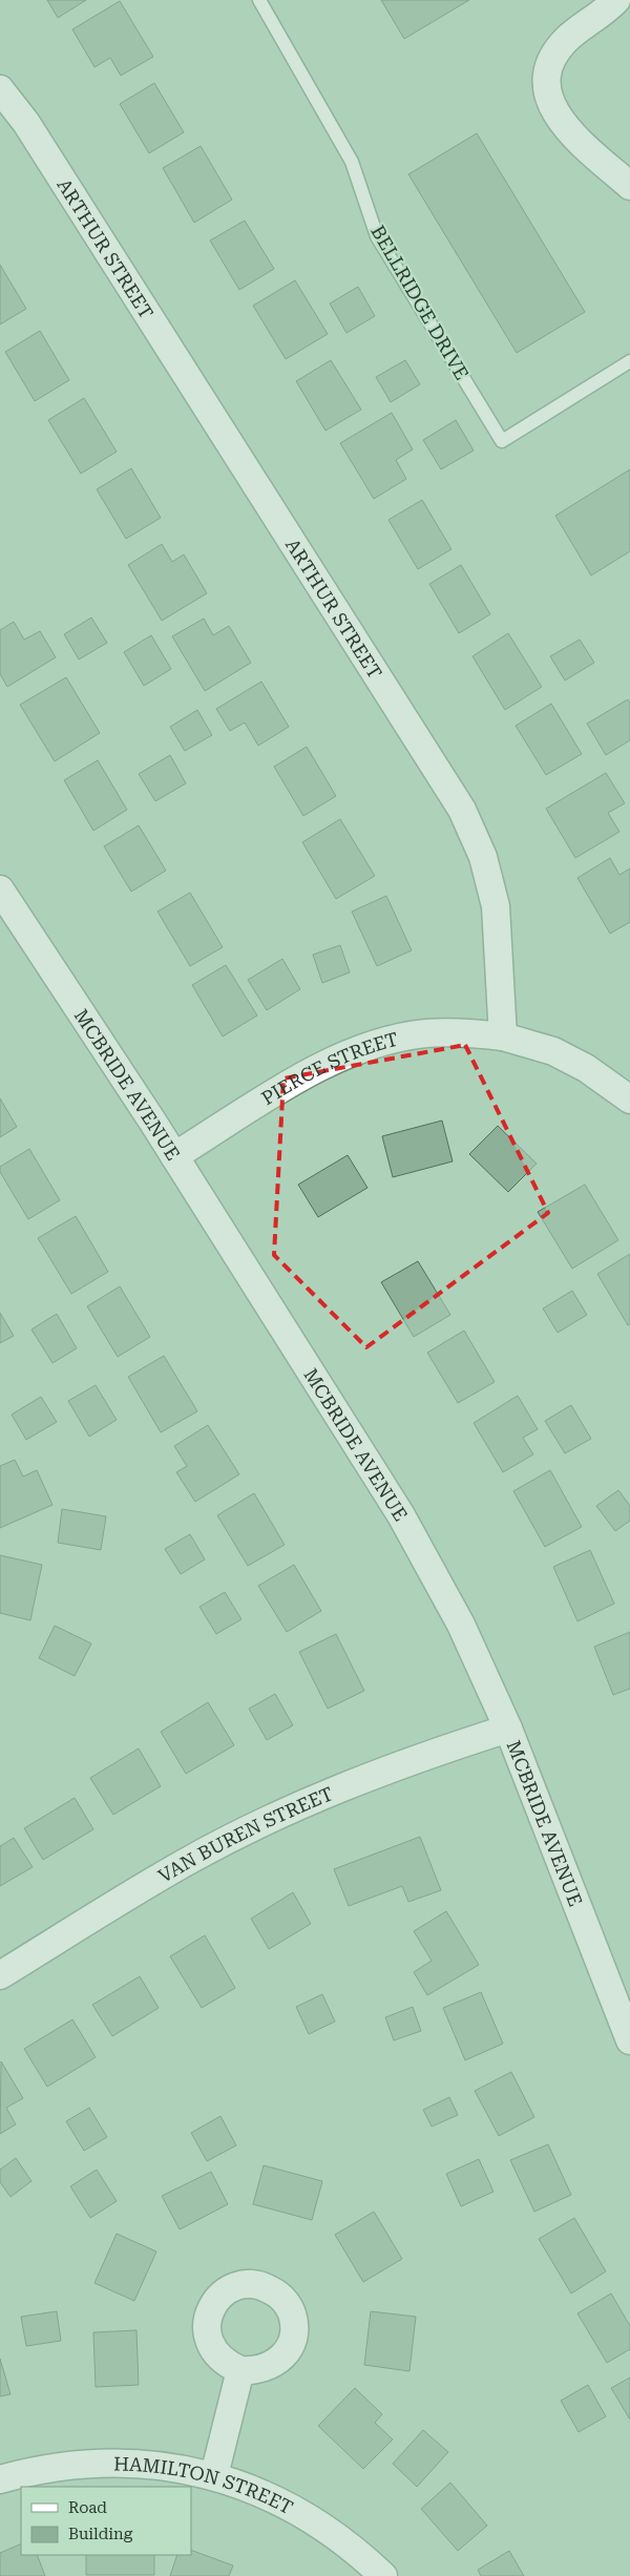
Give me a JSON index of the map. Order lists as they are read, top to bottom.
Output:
{
  "streets": {
    "street": [
      "ARTHUR STREET",
      "PIERCE STREET",
      "MCBRIDE AVENUE",
      "VAN BUREN STREET",
      "HAMILTON STREET"
    ],
    "lane": ["BELLRIDGE DRIVE"]
  },
  "crossings": [
    ["ARTHUR STREET", "PIERCE STREET"],
    ["PIERCE STREET", "MCBRIDE AVENUE"],
    ["MCBRIDE AVENUE", "VAN BUREN STREET"]
  ],
  "legend": ["Road", "Building"]
}
